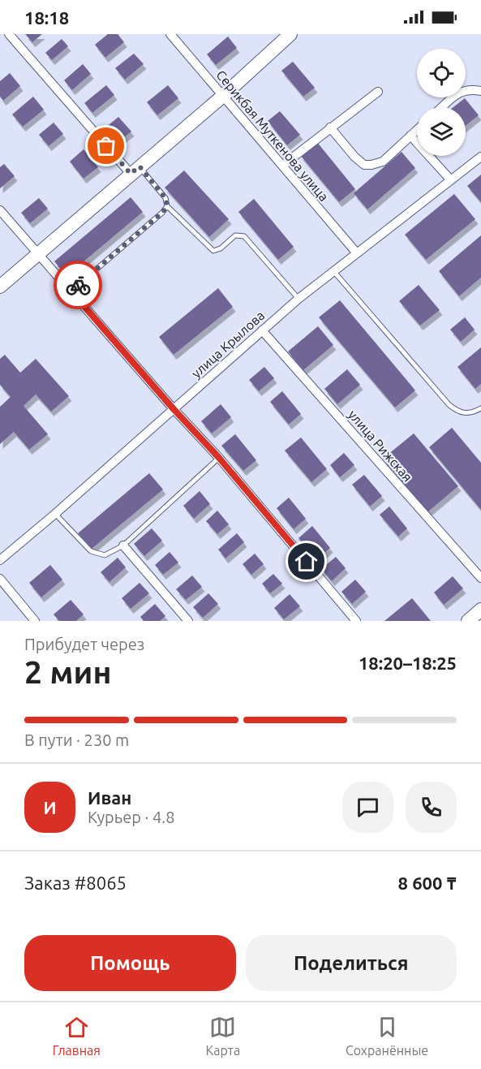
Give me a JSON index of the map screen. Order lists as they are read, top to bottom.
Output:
{
  "streets": {
    "street": ["Серикбая Муткенова улица", "улица Крылова", "улица Рижская"]
  },
  "crossings": [
    ["Серикбая Муткенова улица", "улица Крылова"],
    ["улица Крылова", "улица Рижская"]
  ],
  "page": {
    "status": "18:18",
    "heading": ["2 мин", "Прибудет через", "18:20–18:25"],
    "panel": [
      "Иван",
      "Курьер · 4.8",
      "Заказ #8065",
      "8 600 ₸"
    ],
    "bar": "В пути · 230 m",
    "round": "И",
    "buttons": ["Помощь", "Поделиться"],
    "tabs": ["Главная", "Карта", "Сохранённые"]
  }
}
